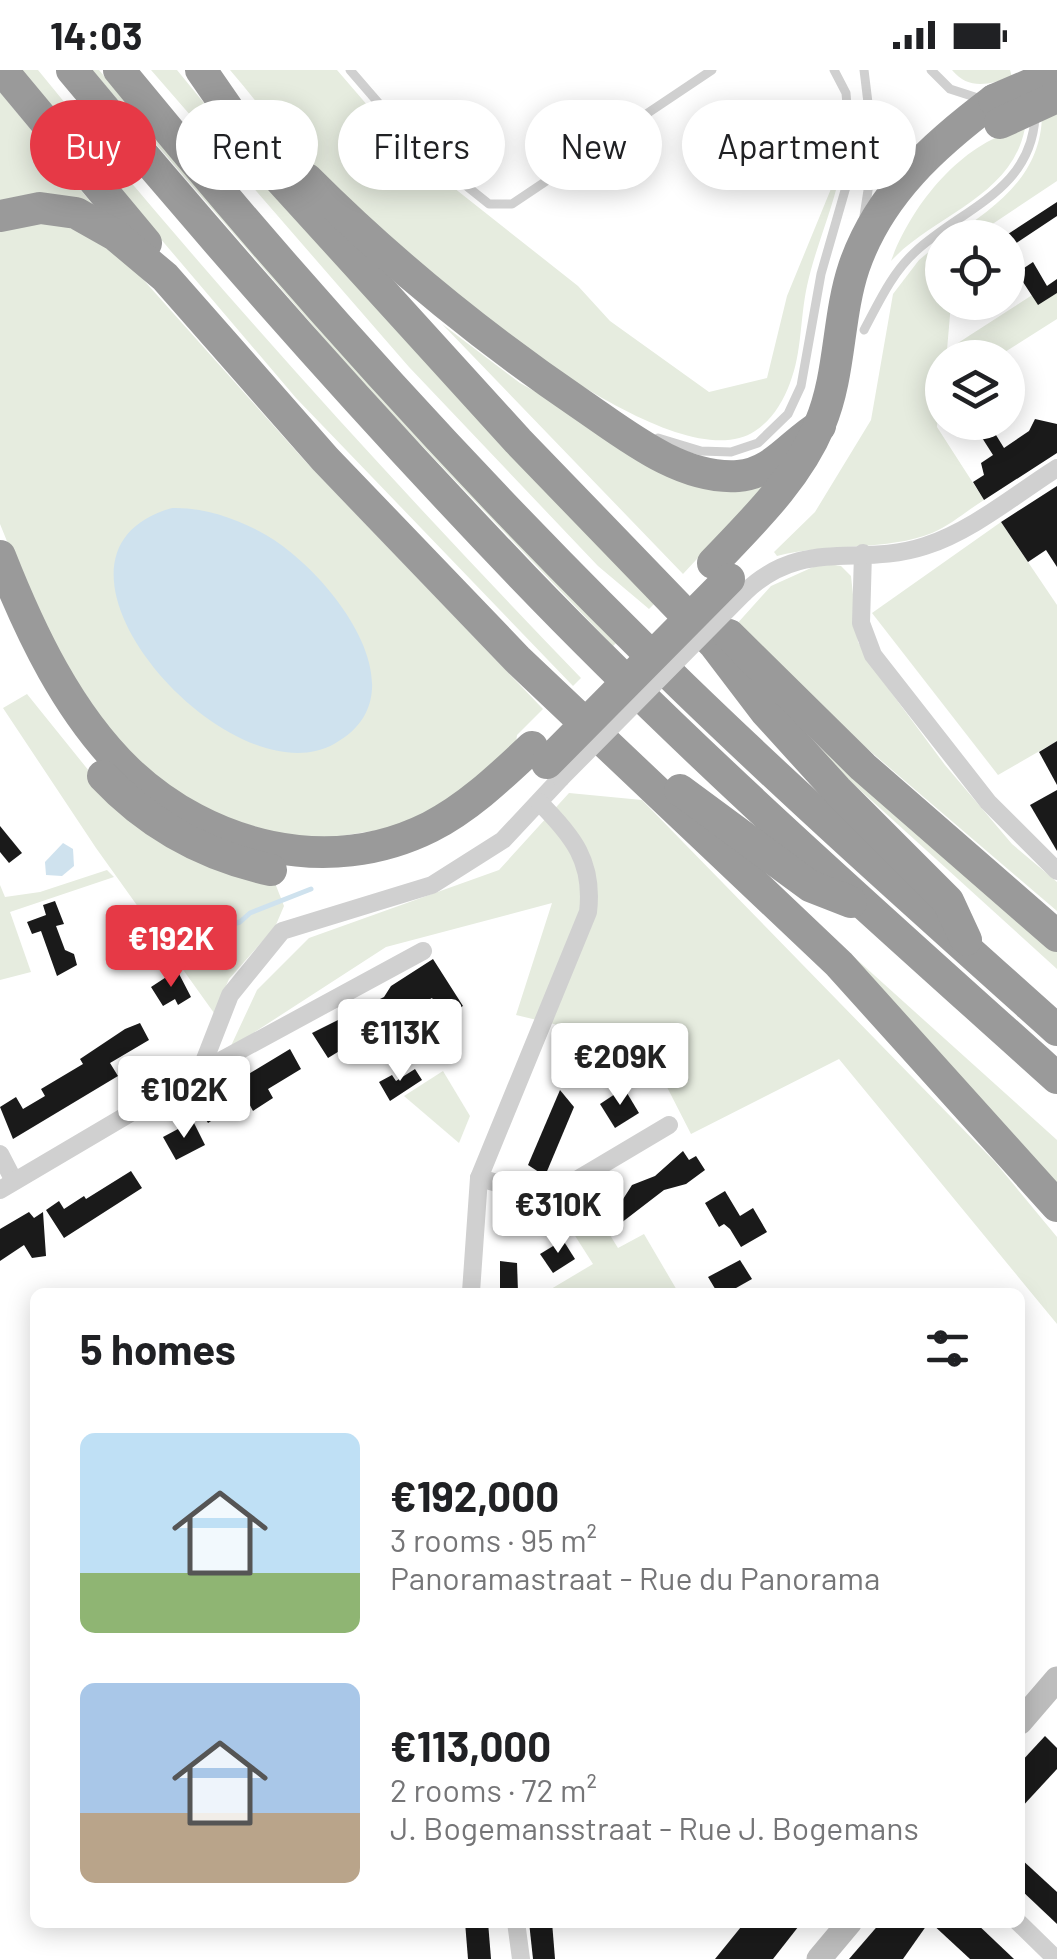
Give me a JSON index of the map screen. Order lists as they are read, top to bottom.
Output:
{
  "page": {
    "status": "14:03",
    "chip": [
      "Buy",
      "Rent",
      "Filters",
      "New",
      "Apartment"
    ],
    "price": [
      "€192K",
      "€113K",
      "€209K",
      "€102K",
      "€310K"
    ],
    "heading": "5 homes",
    "list": [
      {
        "name": "€192,000",
        "note": "3 rooms · 95 m² · Panoramastraat - Rue du Panorama"
      },
      {
        "name": "€113,000",
        "note": "2 rooms · 72 m² · J. Bogemansstraat - Rue J. Bogemans"
      }
    ]
  }
}
